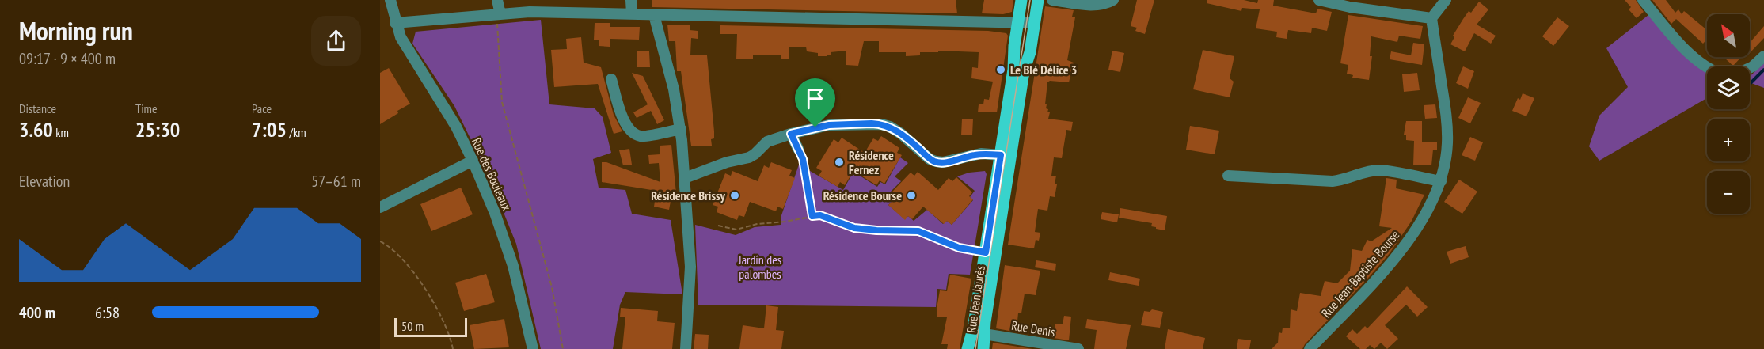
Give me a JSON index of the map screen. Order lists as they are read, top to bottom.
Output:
{
  "streets": {
    "main road": ["Rue Jean Jaurès"],
    "street": ["Rue des Bouleaux", "Rue Jean-Baptiste Bourse", "Rue Denis"]
  },
  "crossings": [
    ["Rue Jean Jaurès", "Rue Denis"]
  ],
  "parks": ["Jardin des palombes"],
  "places": [
    "Le Blé Délice 3",
    "Résidence Fernez",
    "Résidence Brissy",
    "Résidence Bourse"
  ],
  "scale_bar": "50 m",
  "north": "top left",
  "page": {
    "heading": ["Morning run", "09:17 · 9 × 400 m"],
    "map_buttons": ["+", "−"],
    "stats": [
      ["Distance", "3.60 km"],
      ["Time", "25:30"],
      ["Pace", "7:05 /km"]
    ],
    "chart": ["Elevation", "57–61 m"],
    "list": [
      {
        "name": "400 m",
        "note": "6:58"
      }
    ],
    "scale": "50 m"
  }
}
